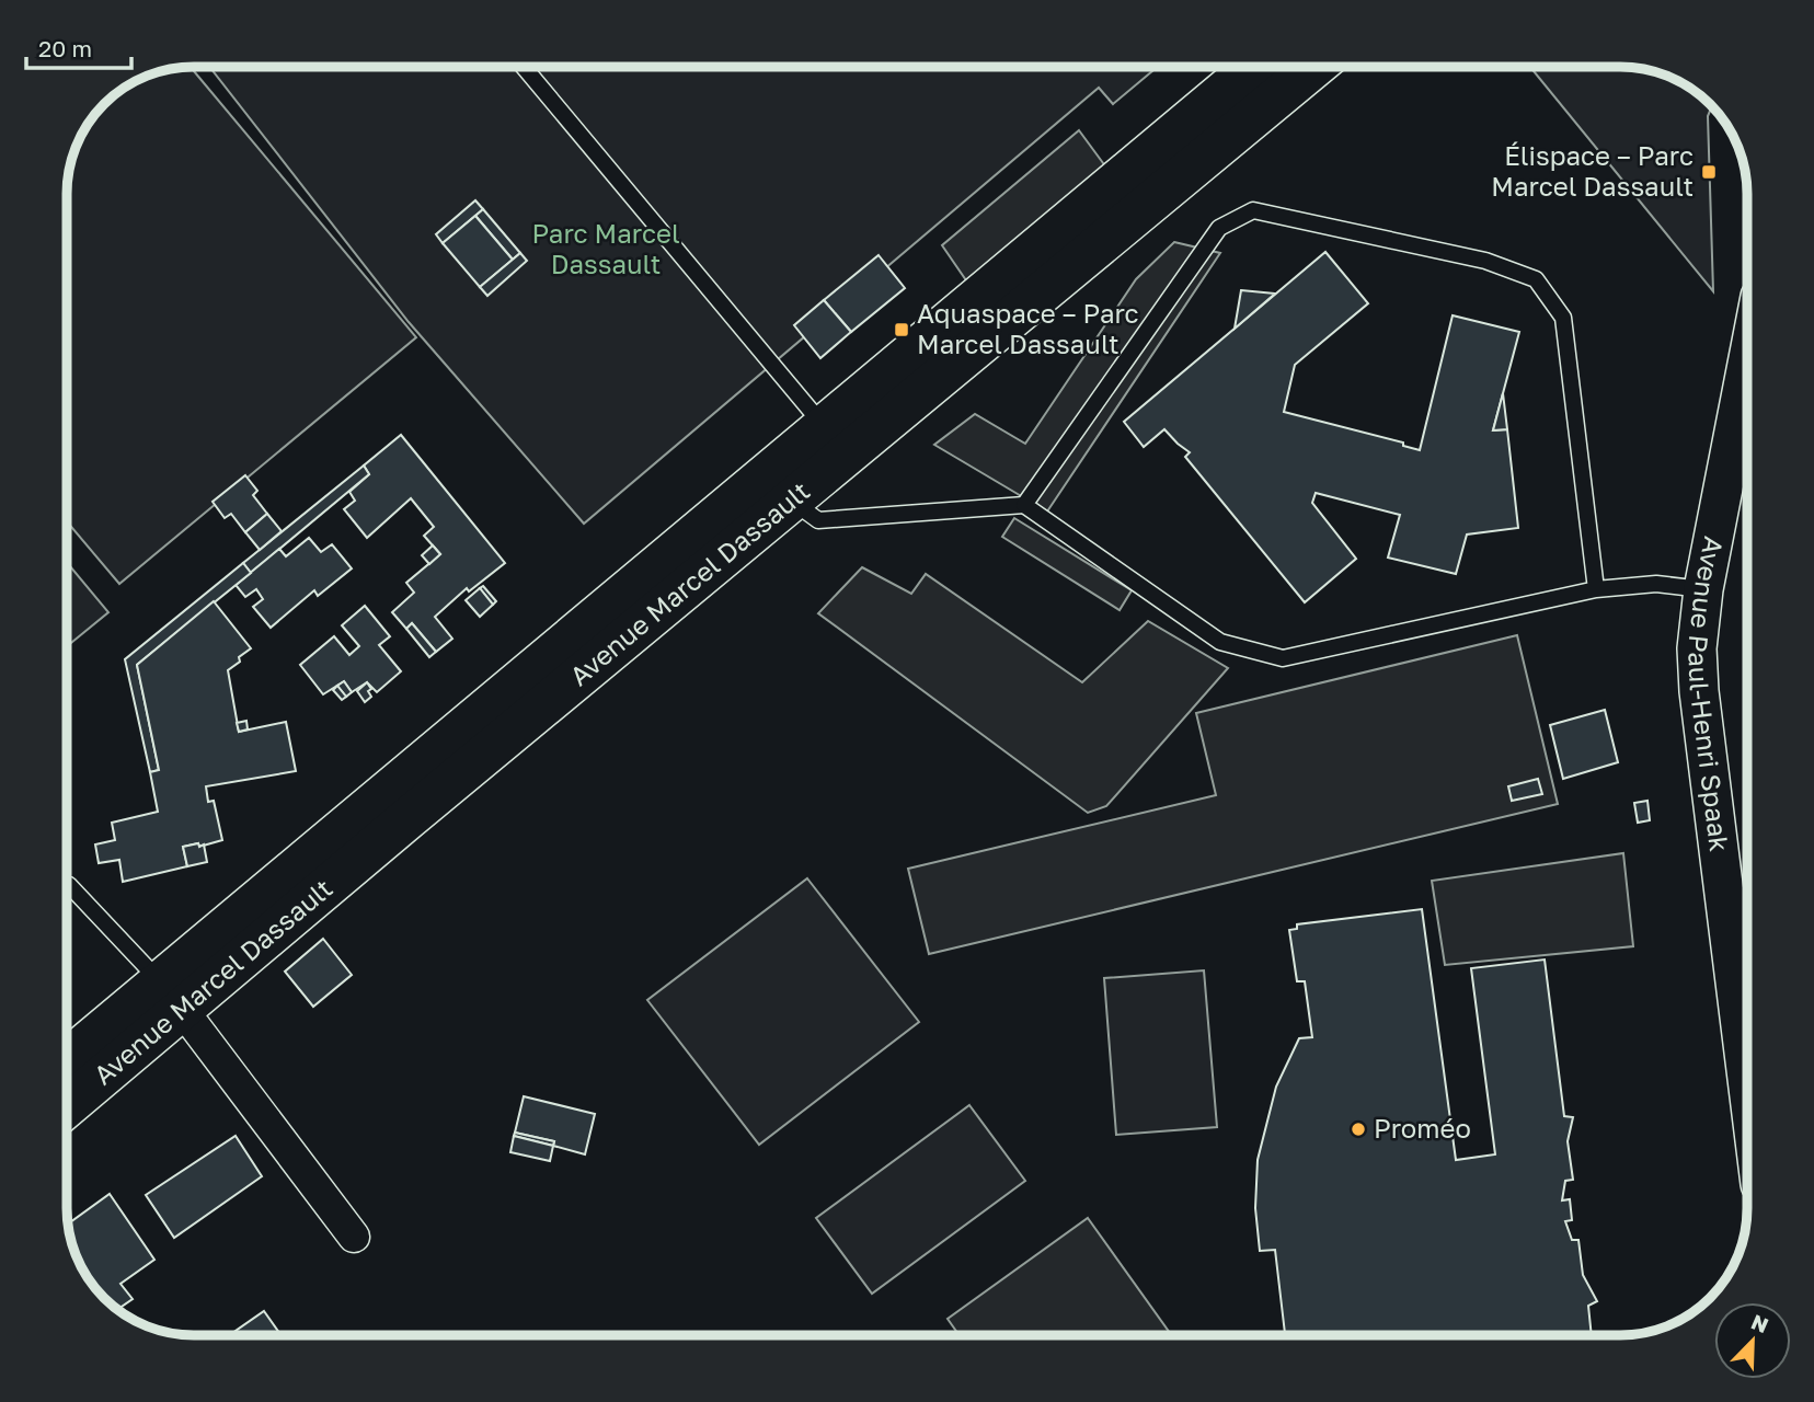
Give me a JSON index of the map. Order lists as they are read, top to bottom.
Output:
{
  "streets": {
    "main road": ["Avenue Marcel Dassault"],
    "street": ["Avenue Paul-Henri Spaak"]
  },
  "parks": ["Parc Marcel Dassault"],
  "places": {
    "transit": ["Élispace – Parc Marcel Dassault", "Aquaspace – Parc Marcel Dassault"],
    "other": ["Proméo"]
  },
  "scale_bar": "20 m",
  "north": "top right"
}
